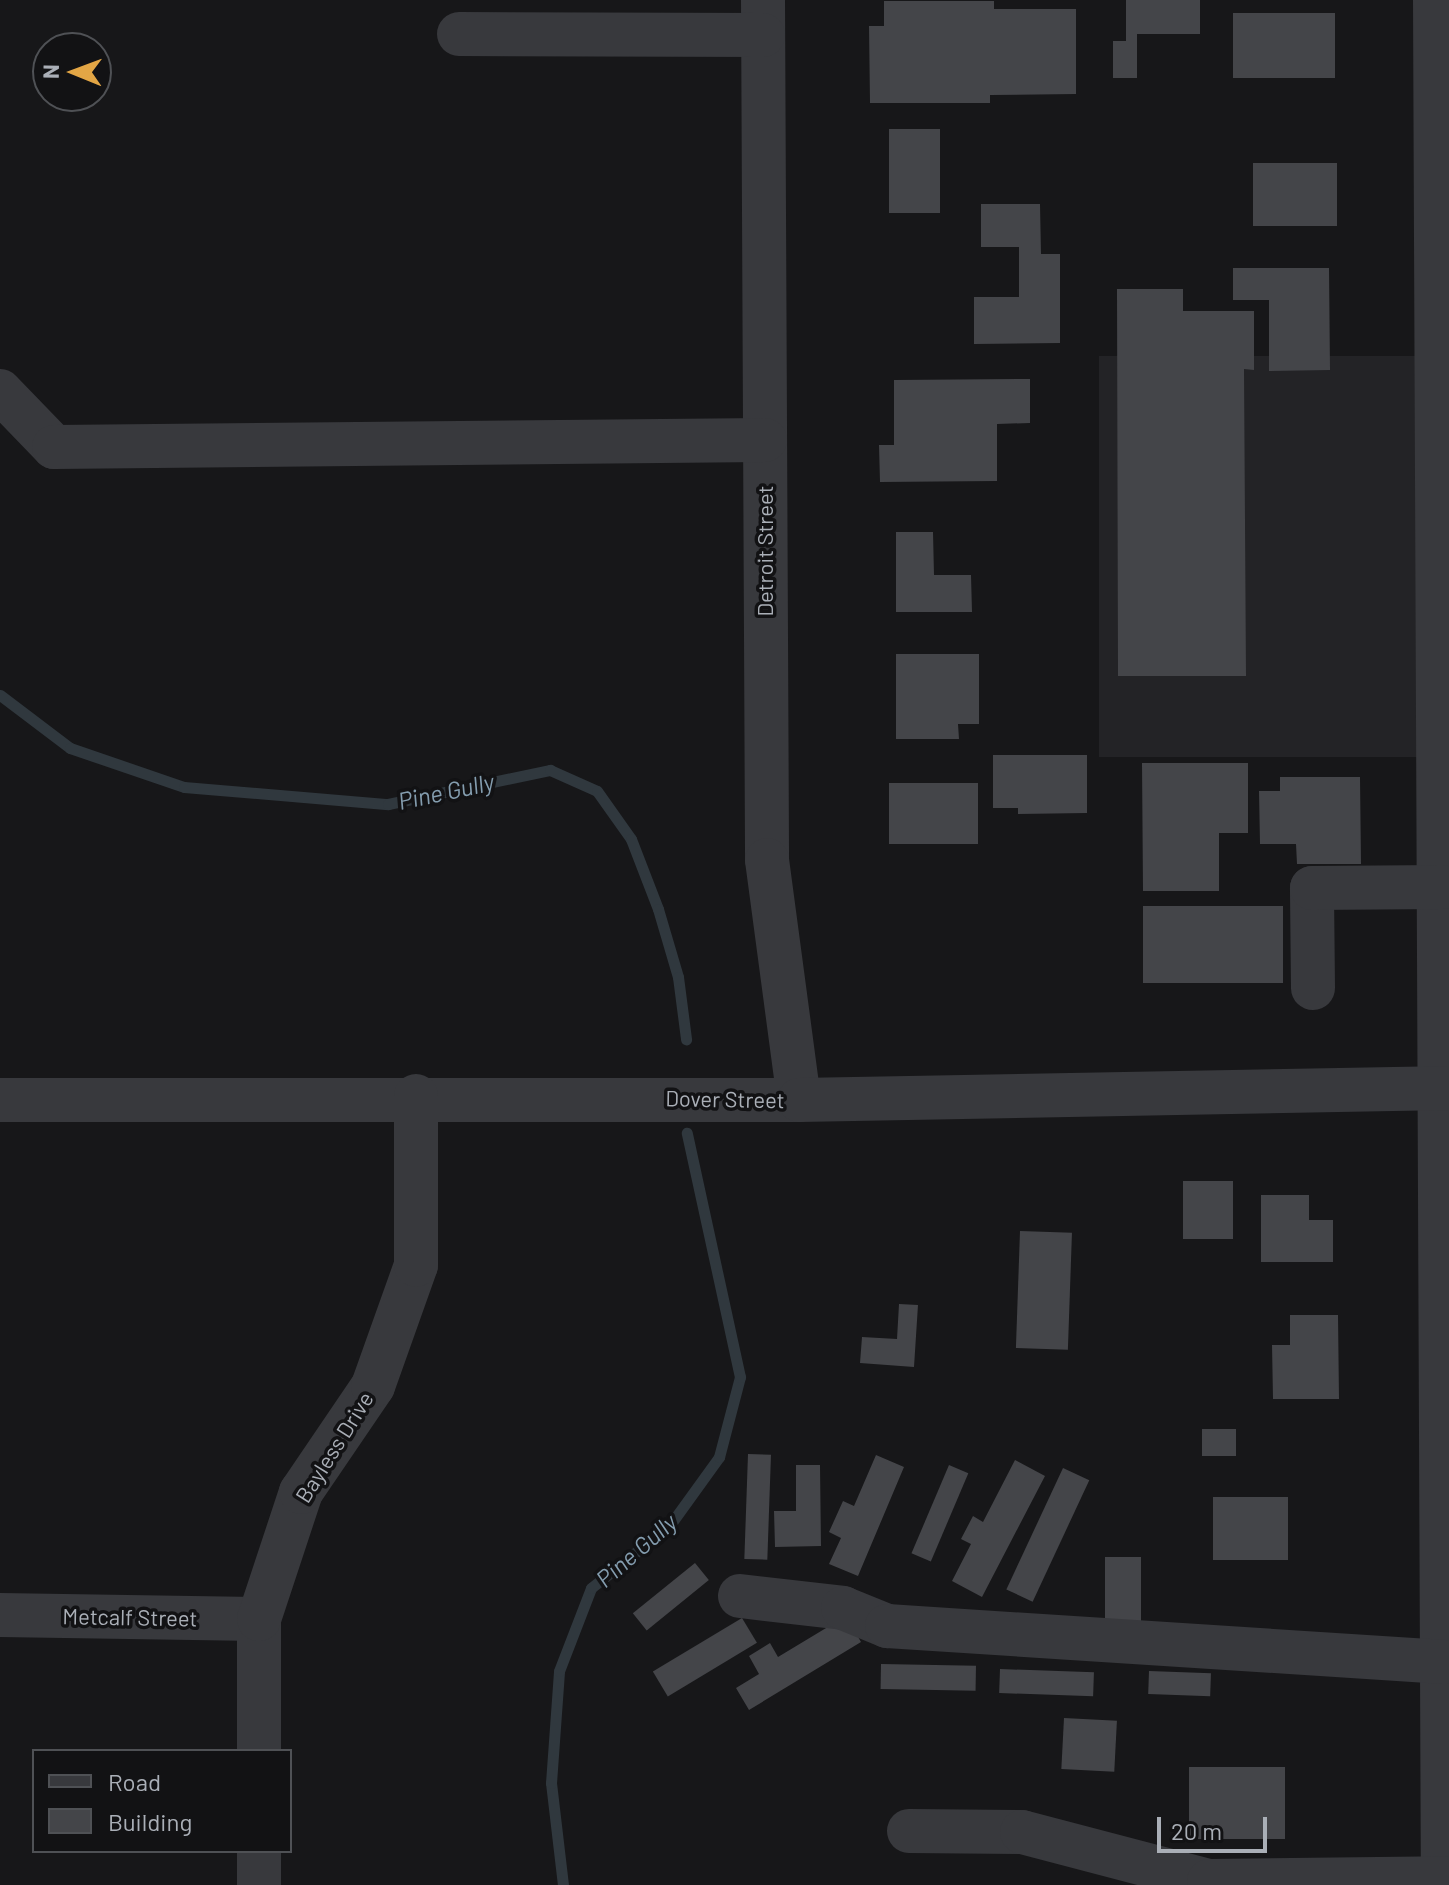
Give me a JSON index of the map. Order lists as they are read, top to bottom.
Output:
{
  "streets": {
    "street": [
      "Detroit Street",
      "Dover Street",
      "Bayless Drive",
      "Metcalf Street"
    ]
  },
  "crossings": [
    ["Detroit Street", "Dover Street"],
    ["Dover Street", "Bayless Drive"],
    ["Bayless Drive", "Metcalf Street"]
  ],
  "water": ["Pine Gully"],
  "legend": ["Road", "Building"],
  "scale_bar": "20 m",
  "north": "left"
}
